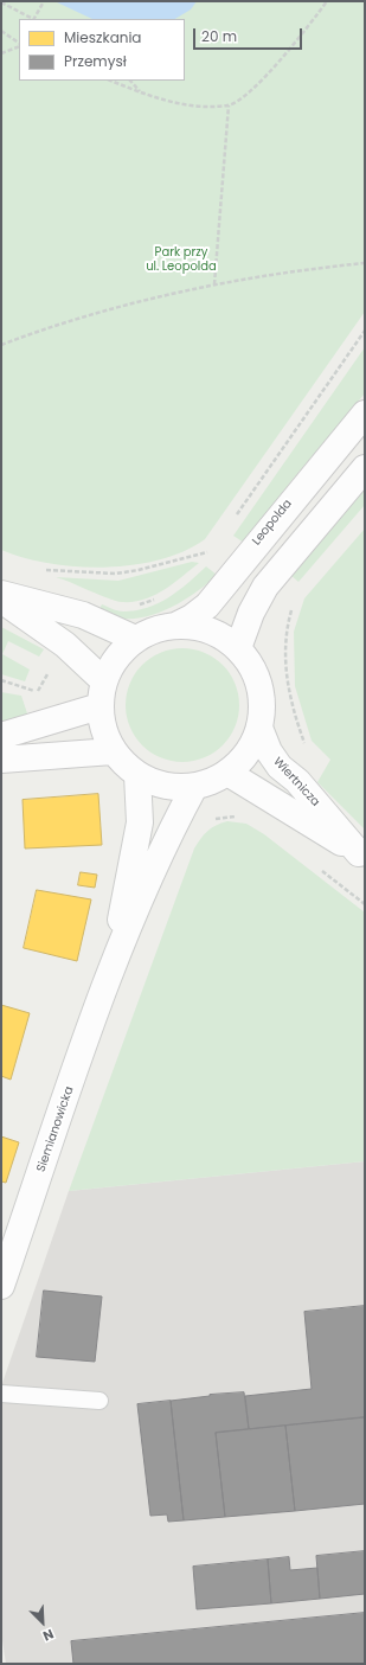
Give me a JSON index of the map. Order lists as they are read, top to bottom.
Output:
{
  "streets": {
    "street": ["Leopolda", "Wiertnicza", "Siemianowicka"]
  },
  "crossings": [
    ["Leopolda", "Wiertnicza"],
    ["Leopolda", "Siemianowicka"],
    ["Wiertnicza", "Siemianowicka"]
  ],
  "parks": ["Park przy ul. Leopolda"],
  "legend": ["Mieszkania", "Przemysł"],
  "scale_bar": "20 m",
  "north": "bottom right"
}
